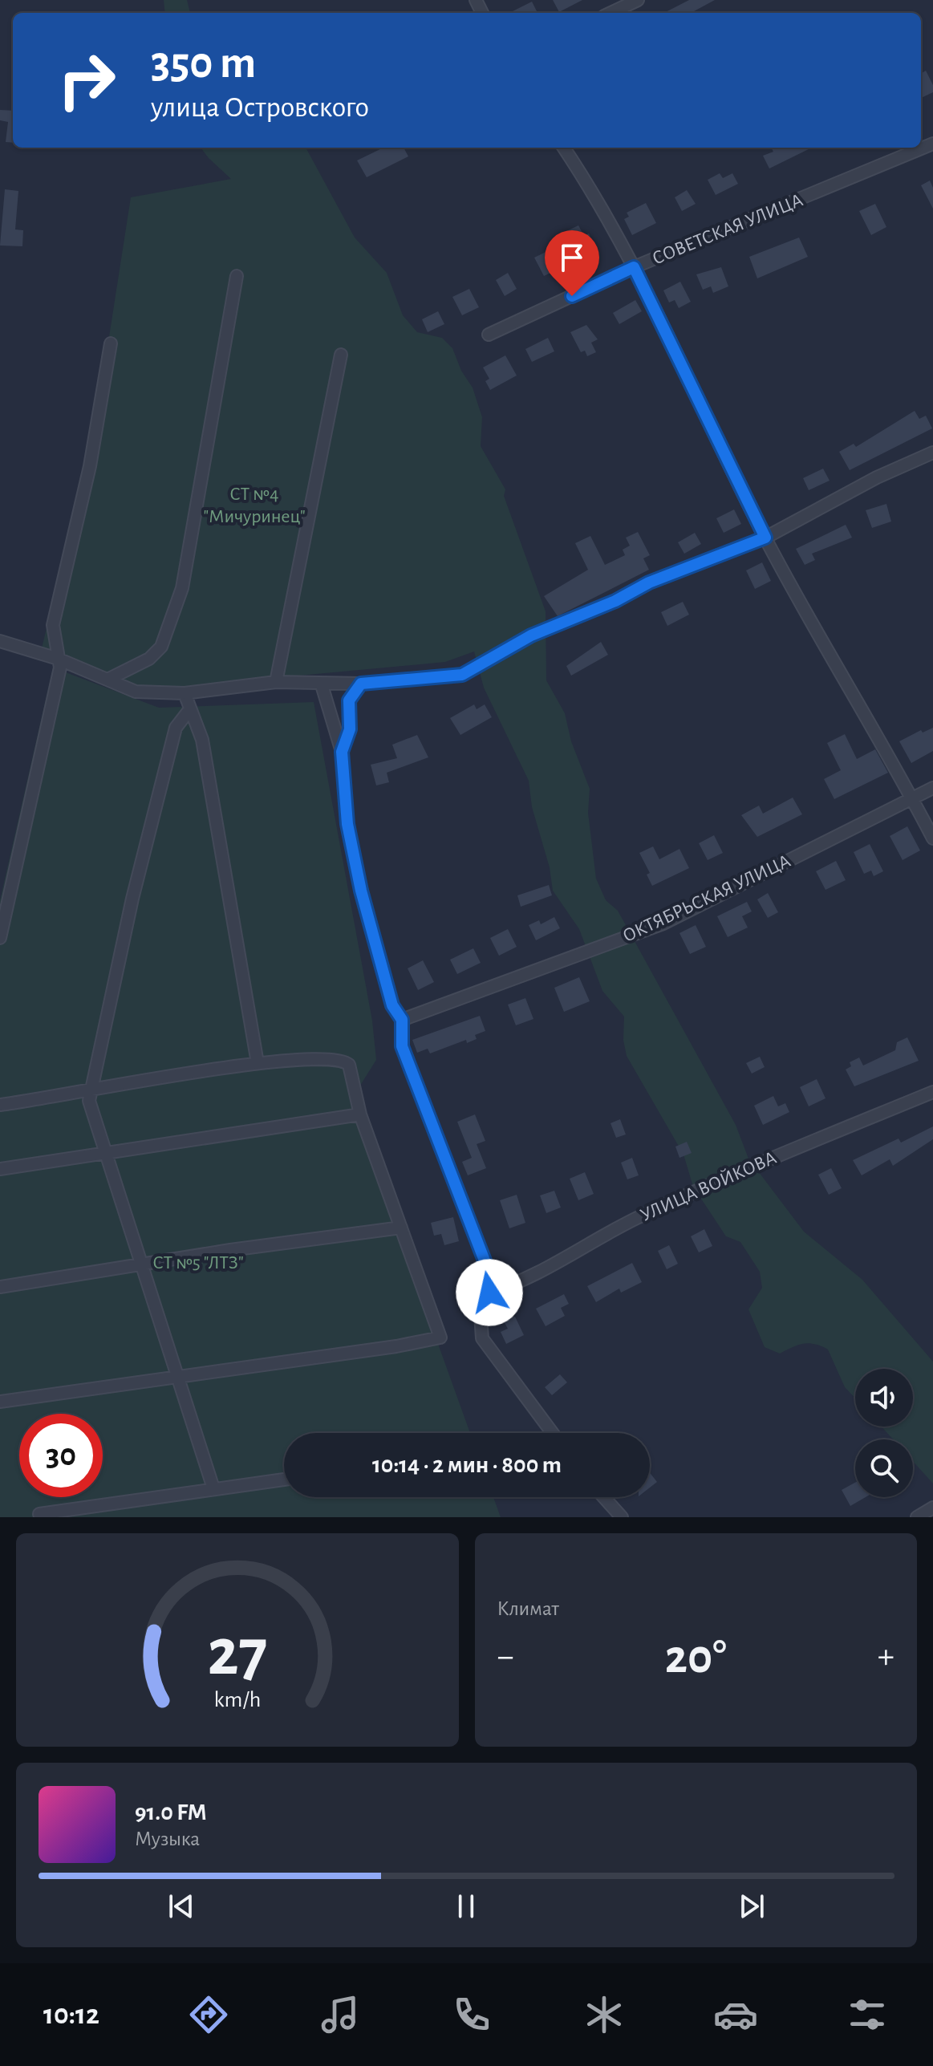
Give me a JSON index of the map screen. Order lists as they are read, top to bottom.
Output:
{
  "streets": {
    "street": ["СОВЕТСКАЯ УЛИЦА", "ОКТЯБРЬСКАЯ УЛИЦА", "УЛИЦА ВОЙКОВА"]
  },
  "parks": ["СТ №4 \"Мичуринец\"", "СТ №5 \"ЛТЗ\""],
  "page": {
    "turn": ["350 m", "улица Островского"],
    "limit": "30",
    "trip": "10:14 · 2 мин · 800 m",
    "tile": "Климат",
    "heat": ["−", "20°", "+"],
    "song": ["91.0 FM", "Музыка"],
    "tabs": "10:12",
    "gauge": ["27", "km/h"]
  }
}
